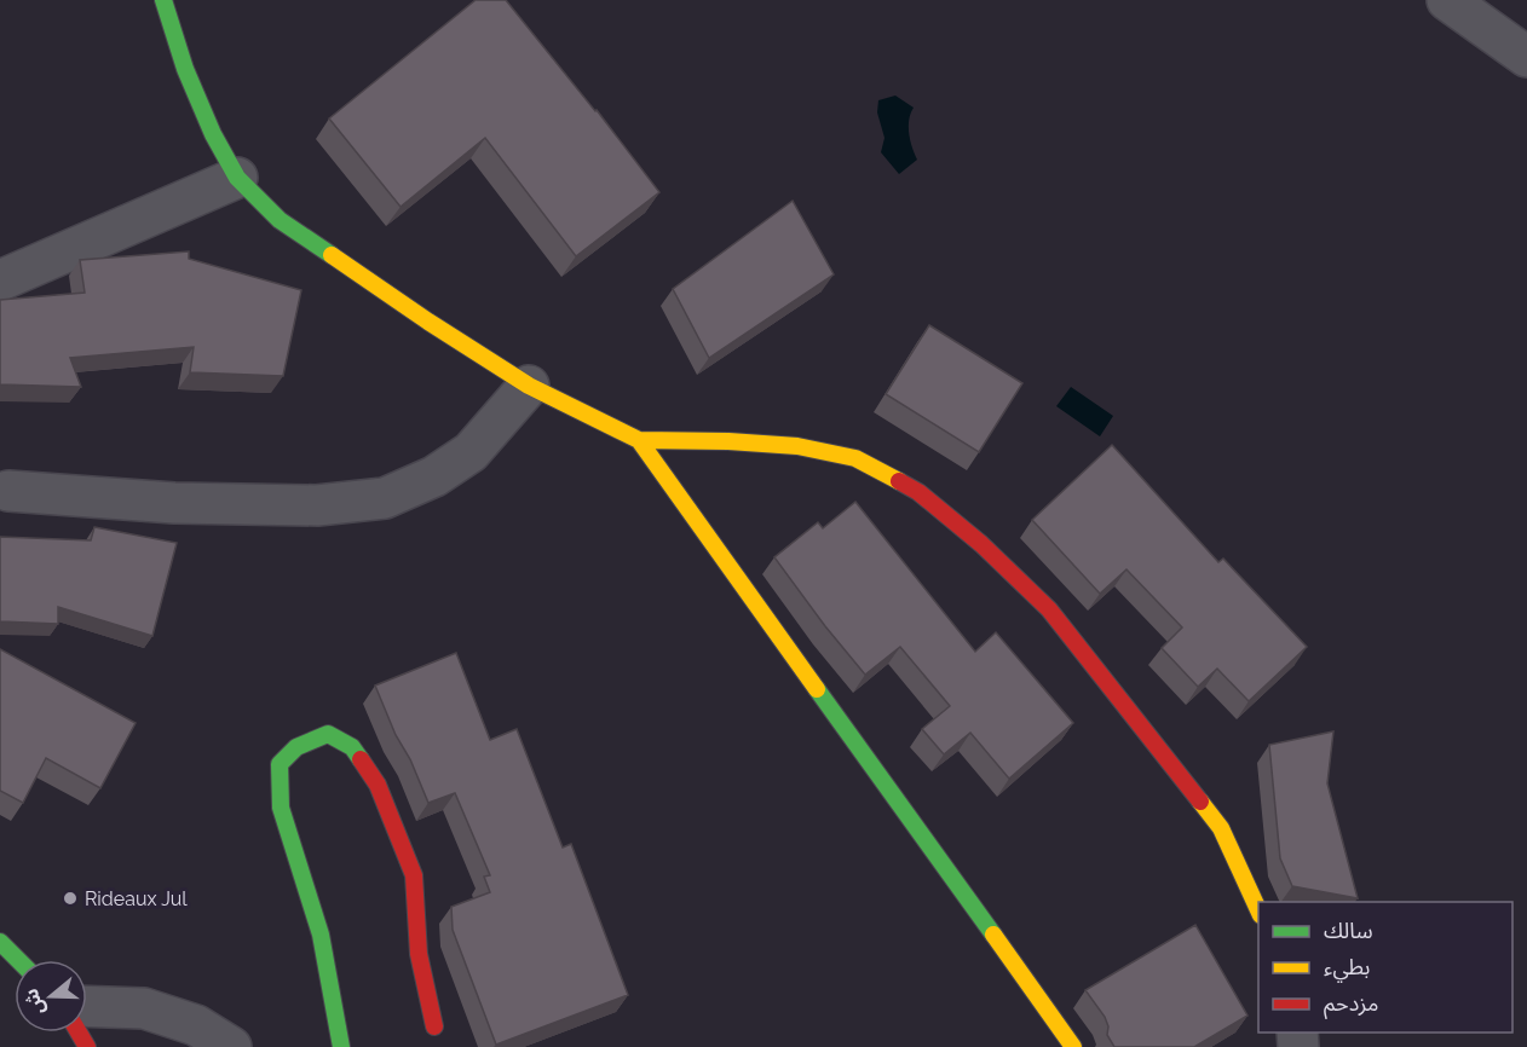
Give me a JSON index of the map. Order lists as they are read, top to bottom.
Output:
{
  "places": ["Rideaux Jul"],
  "legend": ["سالك", "بطيء", "مزدحم"],
  "north": "left"
}
